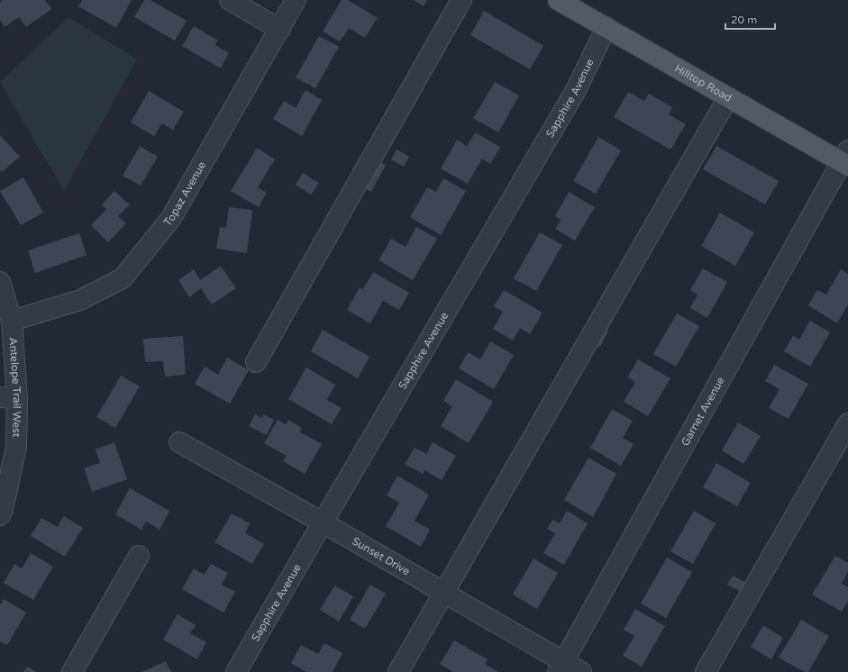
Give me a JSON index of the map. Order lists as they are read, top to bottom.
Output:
{
  "streets": {
    "main road": ["Hilltop Road"],
    "street": [
      "Sapphire Avenue",
      "Topaz Avenue",
      "Antelope Trail West",
      "Garnet Avenue",
      "Sunset Drive"
    ]
  },
  "crossings": [
    ["Hilltop Road", "Sapphire Avenue"],
    ["Hilltop Road", "Garnet Avenue"],
    ["Sapphire Avenue", "Sunset Drive"],
    ["Topaz Avenue", "Antelope Trail West"],
    ["Garnet Avenue", "Sunset Drive"]
  ],
  "scale_bar": "20 m"
}
